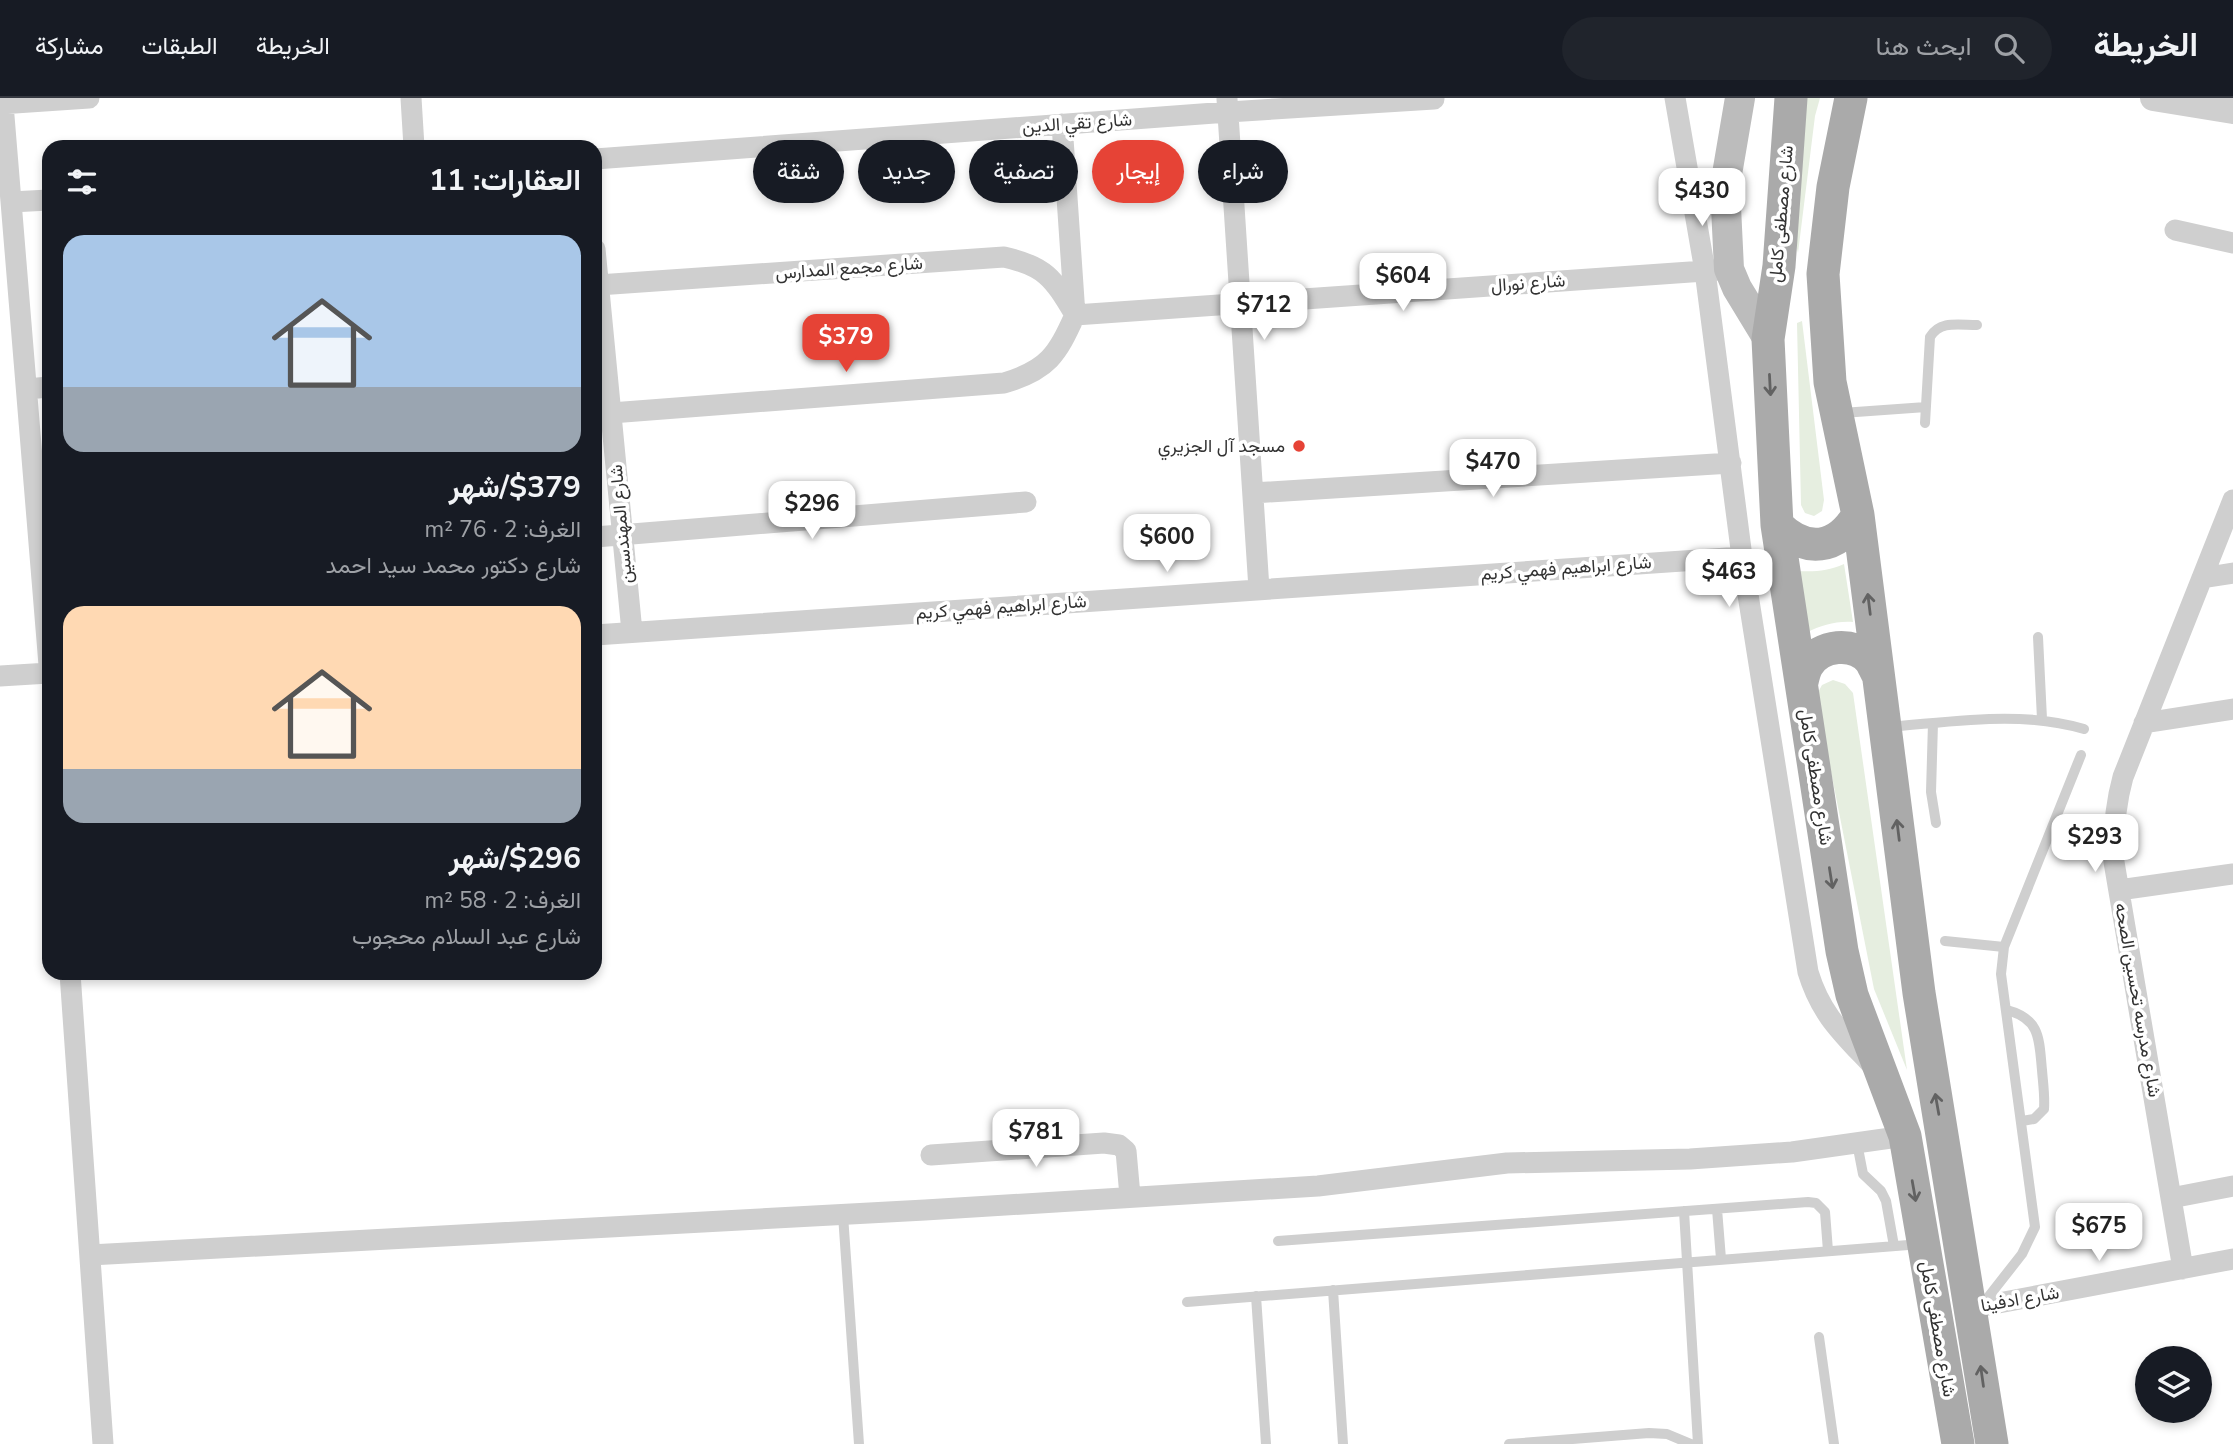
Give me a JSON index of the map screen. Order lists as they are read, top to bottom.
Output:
{
  "streets": {
    "main road": ["شارع مصطفى كامل"],
    "street": [
      "شارع تقي الدين",
      "شارع مجمع المدارس",
      "شارع نورال",
      "شارع المهندسين",
      "شارع ابراهيم فهمي كريم",
      "شارع مدرسه تحسين الصحه",
      "شارع ادفينا"
    ]
  },
  "crossings": [
    ["شارع مصطفى كامل", "شارع ادفينا"],
    ["شارع مجمع المدارس", "شارع نورال"],
    ["شارع المهندسين", "شارع ابراهيم فهمي كريم"],
    ["شارع مدرسه تحسين الصحه", "شارع ادفينا"]
  ],
  "places": ["مسجد آل الجزيري"],
  "page": {
    "header": "الخريطة",
    "search": "ابحث هنا",
    "nav": ["الخريطة", "الطبقات", "مشاركة"],
    "chip": [
      "شراء",
      "إيجار",
      "تصفية",
      "جديد",
      "شقة"
    ],
    "heading": "العقارات: 11",
    "price": [
      "$430",
      "$604",
      "$712",
      "$379",
      "$470",
      "$296",
      "$600",
      "$463",
      "$293",
      "$781",
      "$675"
    ],
    "list": [
      {
        "name": "$379/شهر",
        "note": "الغرف: 2 · 76 m² · شارع دكتور محمد سيد احمد"
      },
      {
        "name": "$296/شهر",
        "note": "الغرف: 2 · 58 m² · شارع عبد السلام محجوب"
      }
    ]
  }
}
